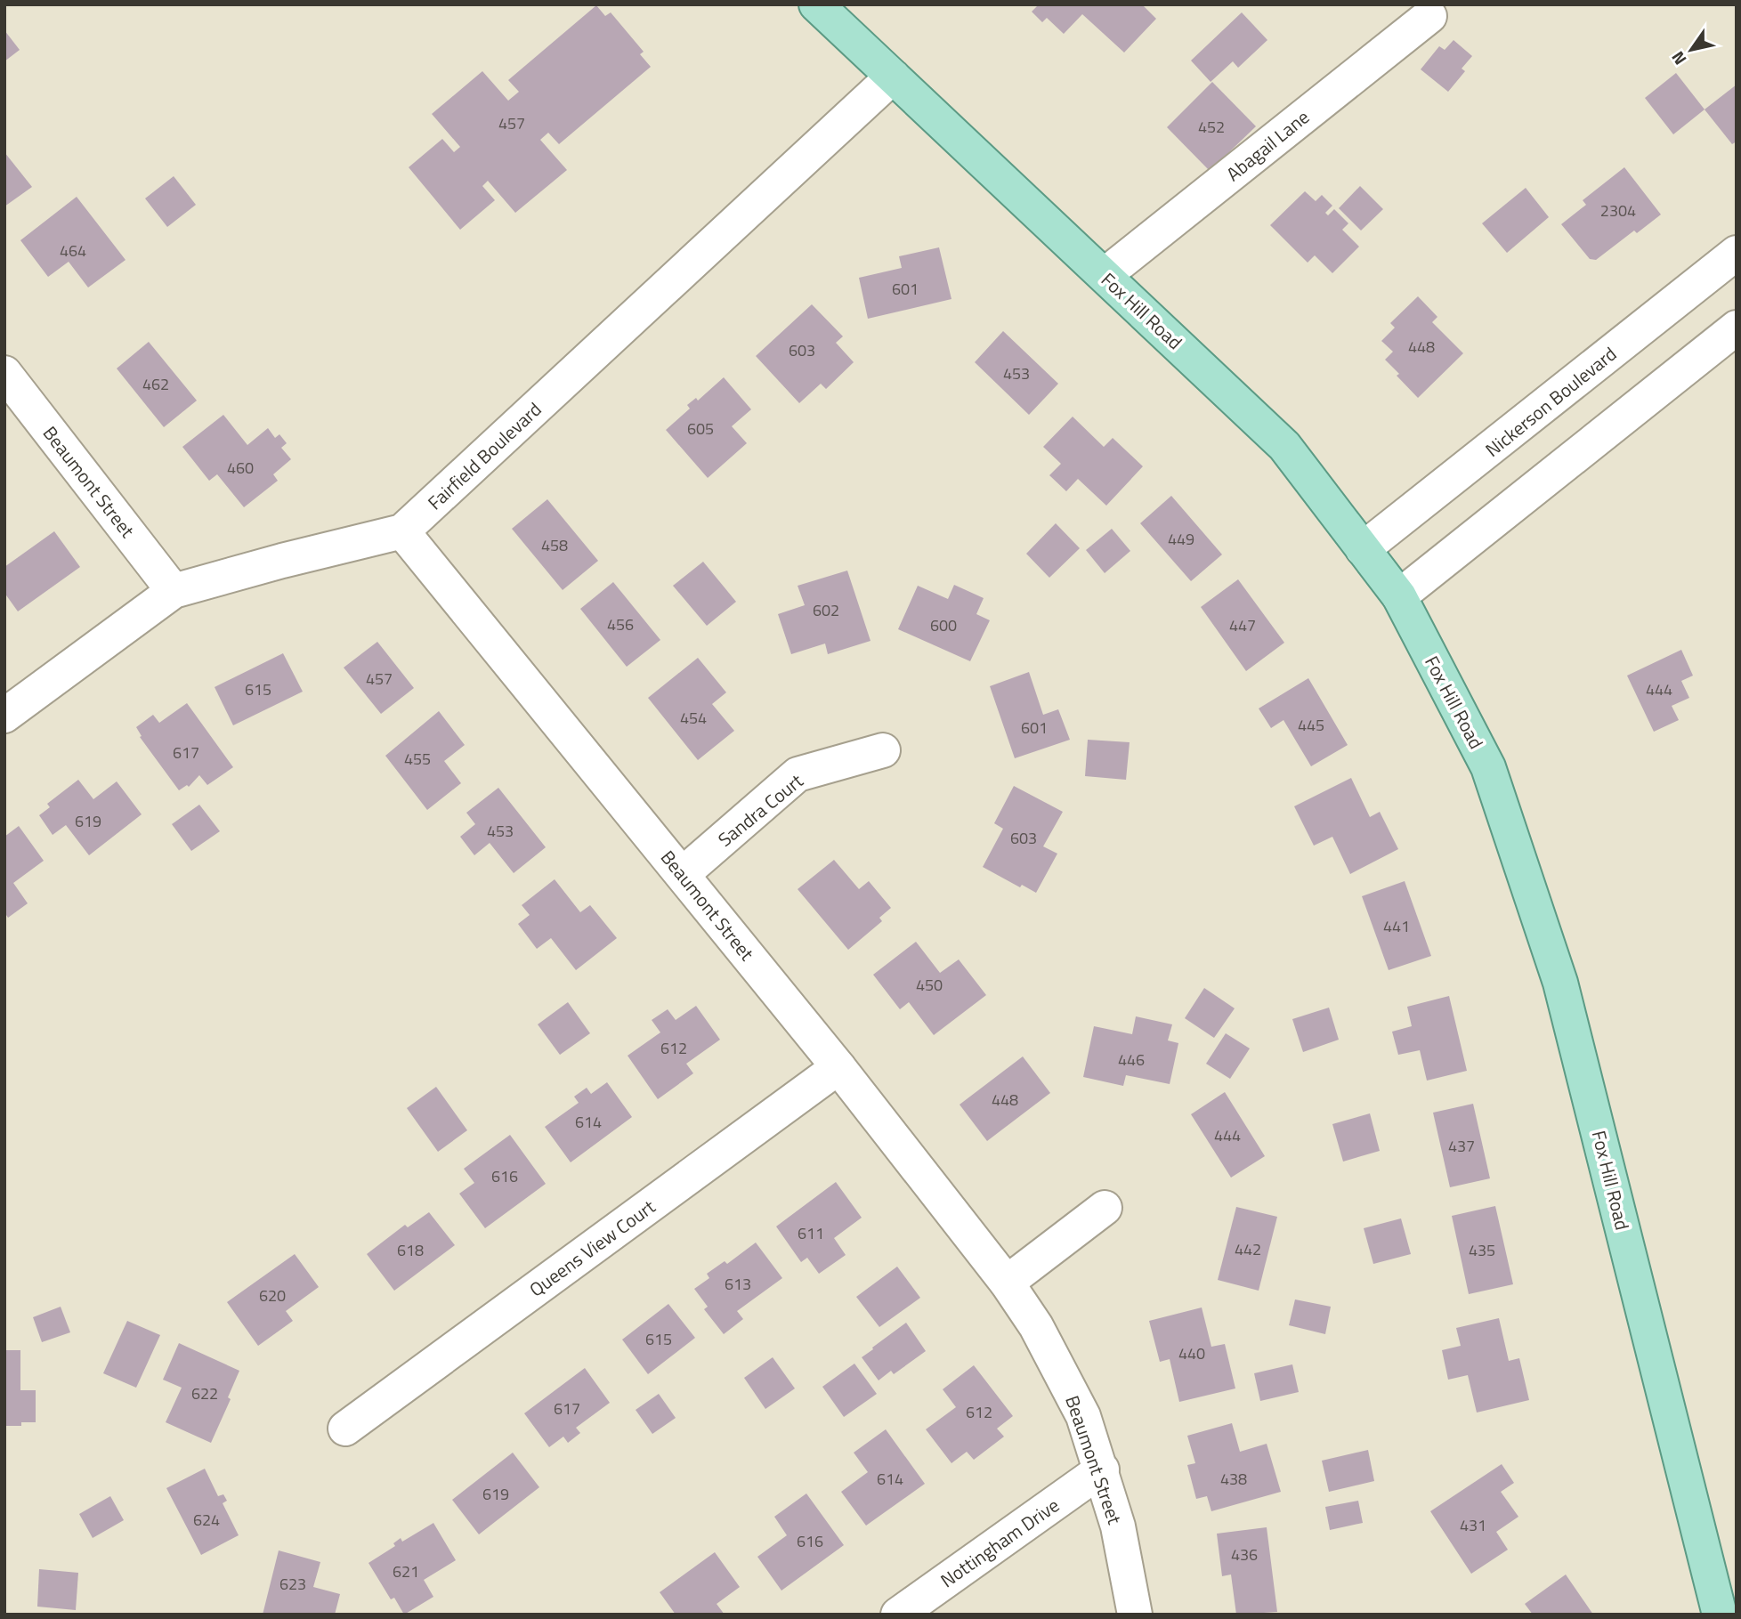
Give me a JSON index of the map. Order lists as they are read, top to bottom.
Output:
{
  "streets": {
    "main road": ["Fox Hill Road"],
    "street": [
      "Abagail Lane",
      "Nickerson Boulevard",
      "Fairfield Boulevard",
      "Beaumont Street",
      "Sandra Court",
      "Queens View Court",
      "Nottingham Drive"
    ]
  },
  "crossings": [
    ["Abagail Lane", "Fox Hill Road"],
    ["Fox Hill Road", "Nickerson Boulevard"],
    ["Fox Hill Road", "Fairfield Boulevard"],
    ["Fairfield Boulevard", "Beaumont Street"],
    ["Beaumont Street", "Sandra Court"],
    ["Beaumont Street", "Queens View Court"],
    ["Beaumont Street", "Nottingham Drive"]
  ],
  "house_numbers": [
    "457",
    "452",
    "2304",
    "464",
    "601",
    "448",
    "603",
    "453",
    "462",
    "605",
    "460",
    "449",
    "458",
    "602",
    "456",
    "600",
    "447",
    "457",
    "615",
    "444",
    "454",
    "445",
    "601",
    "617",
    "455",
    "619",
    "453",
    "603",
    "441",
    "450",
    "612",
    "446",
    "448",
    "614",
    "444",
    "437",
    "616",
    "611",
    "442",
    "618",
    "435",
    "613",
    "620",
    "615",
    "440",
    "622",
    "617",
    "612",
    "614",
    "438",
    "619",
    "624",
    "431",
    "616",
    "436",
    "621",
    "623"
  ],
  "north": "bottom left"
}
